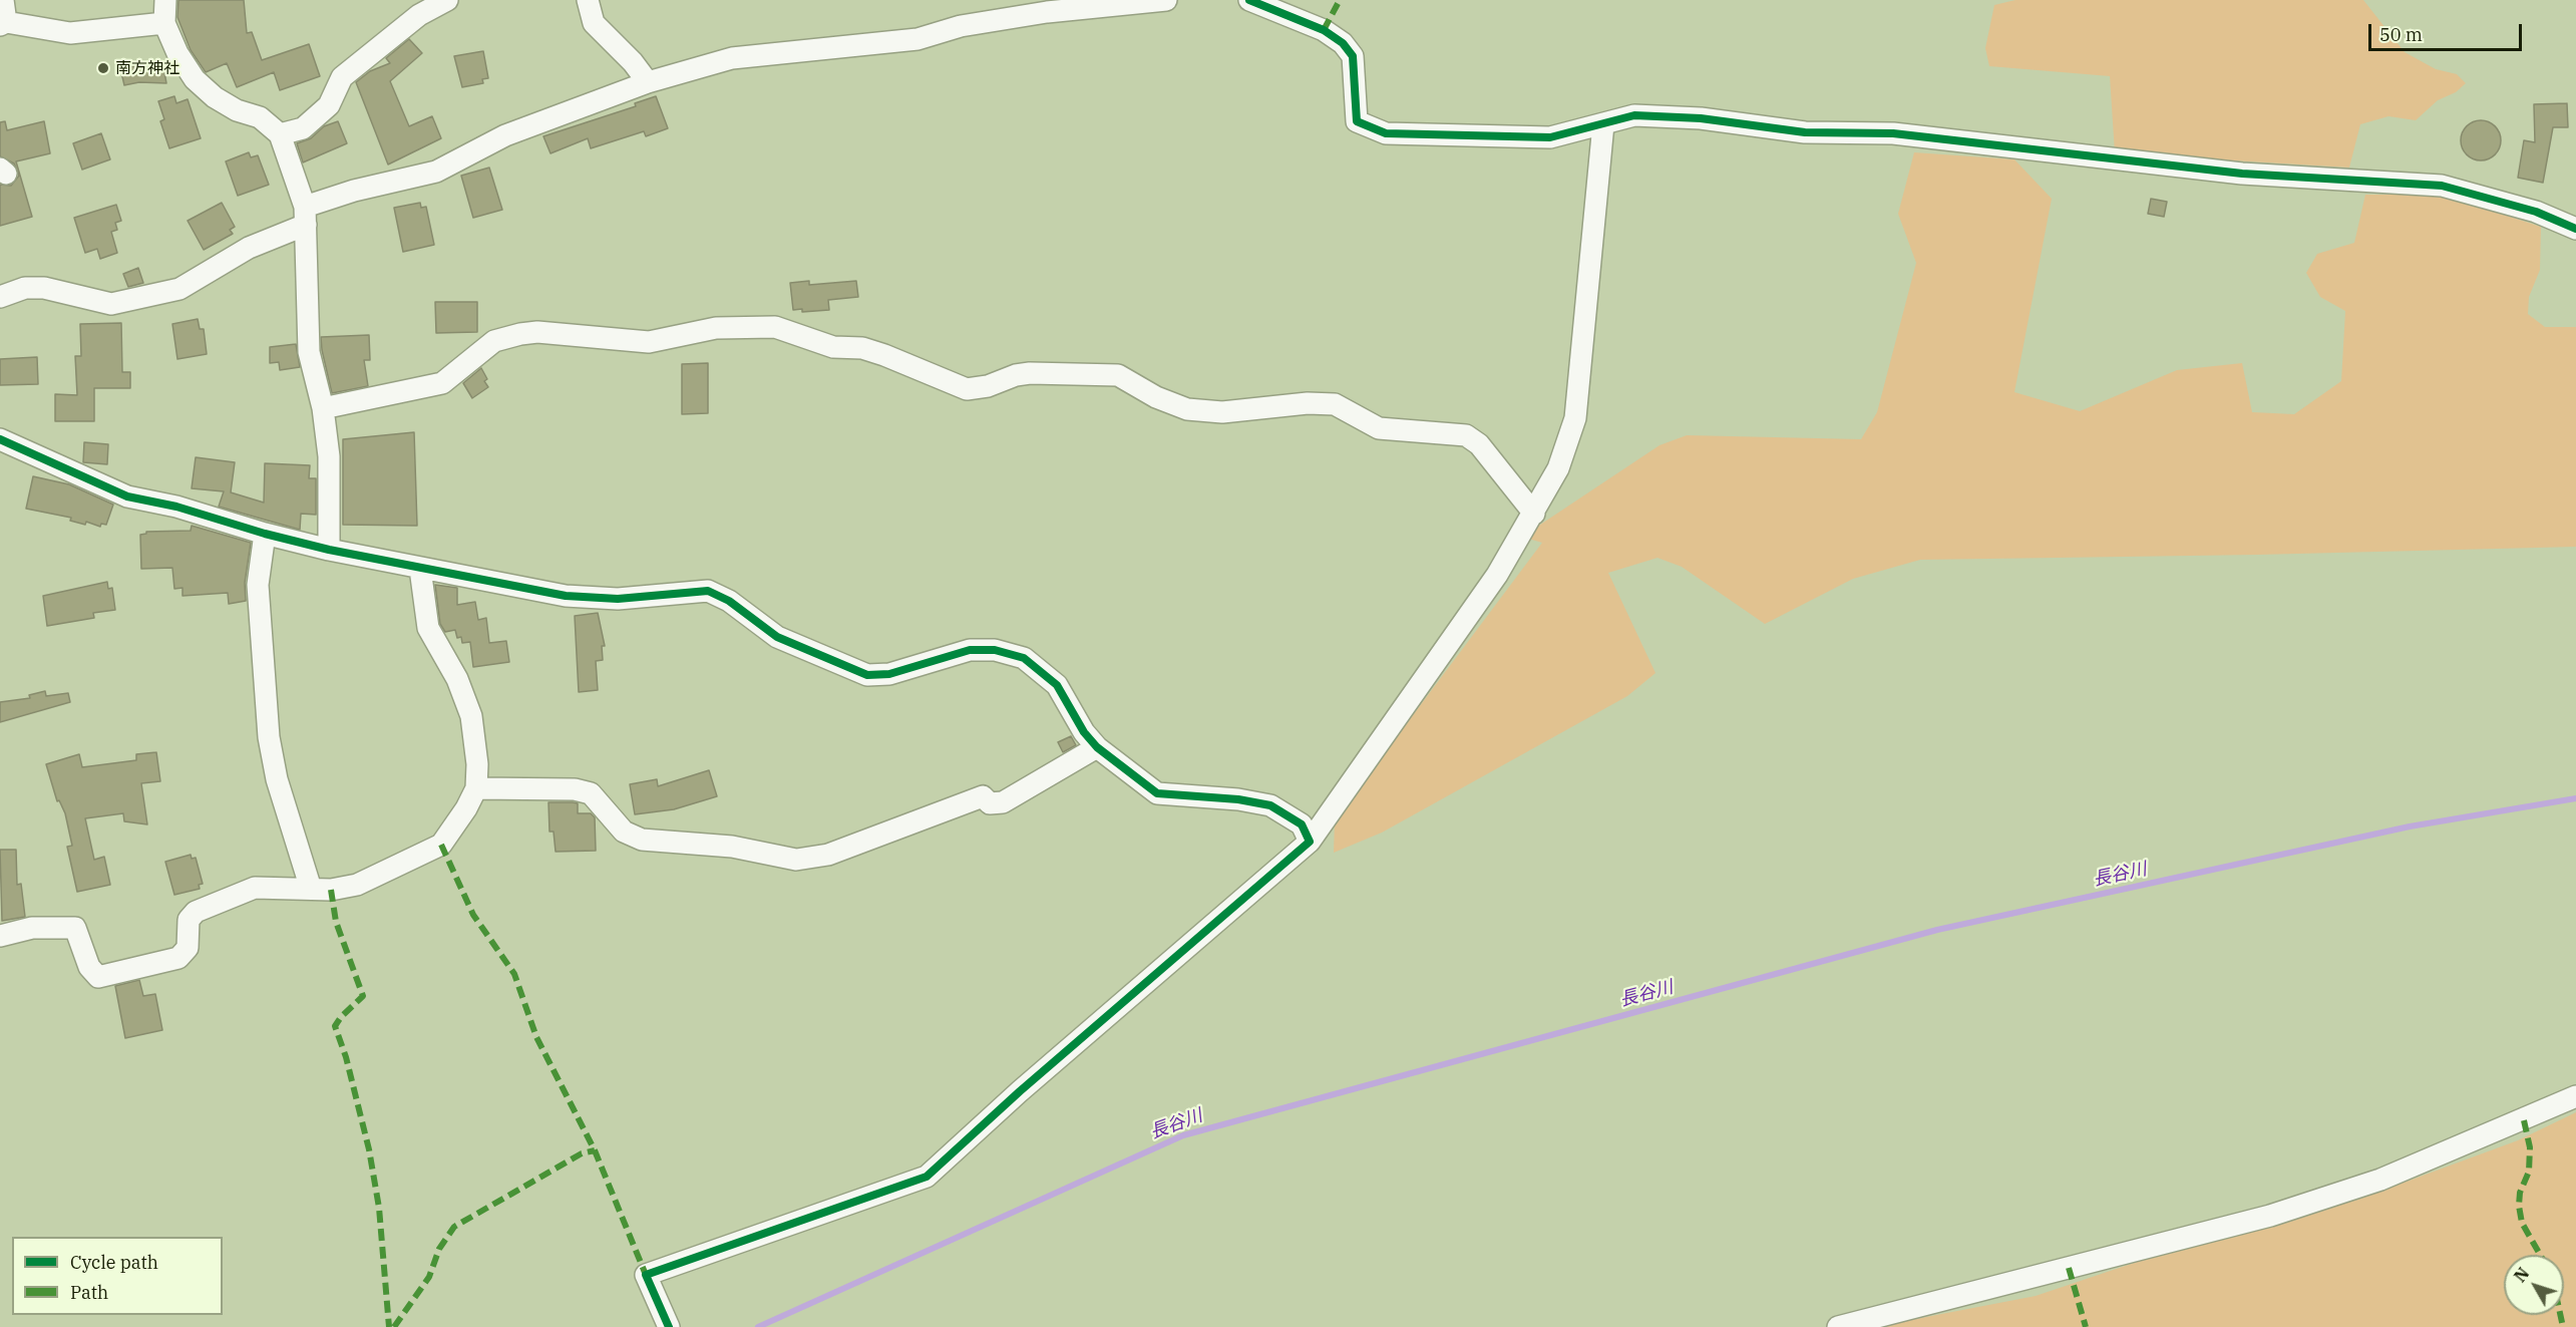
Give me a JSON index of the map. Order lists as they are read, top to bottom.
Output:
{
  "water": ["長谷川"],
  "places": ["南方神社"],
  "legend": ["Cycle path", "Path"],
  "scale_bar": "50 m",
  "north": "top left"
}
